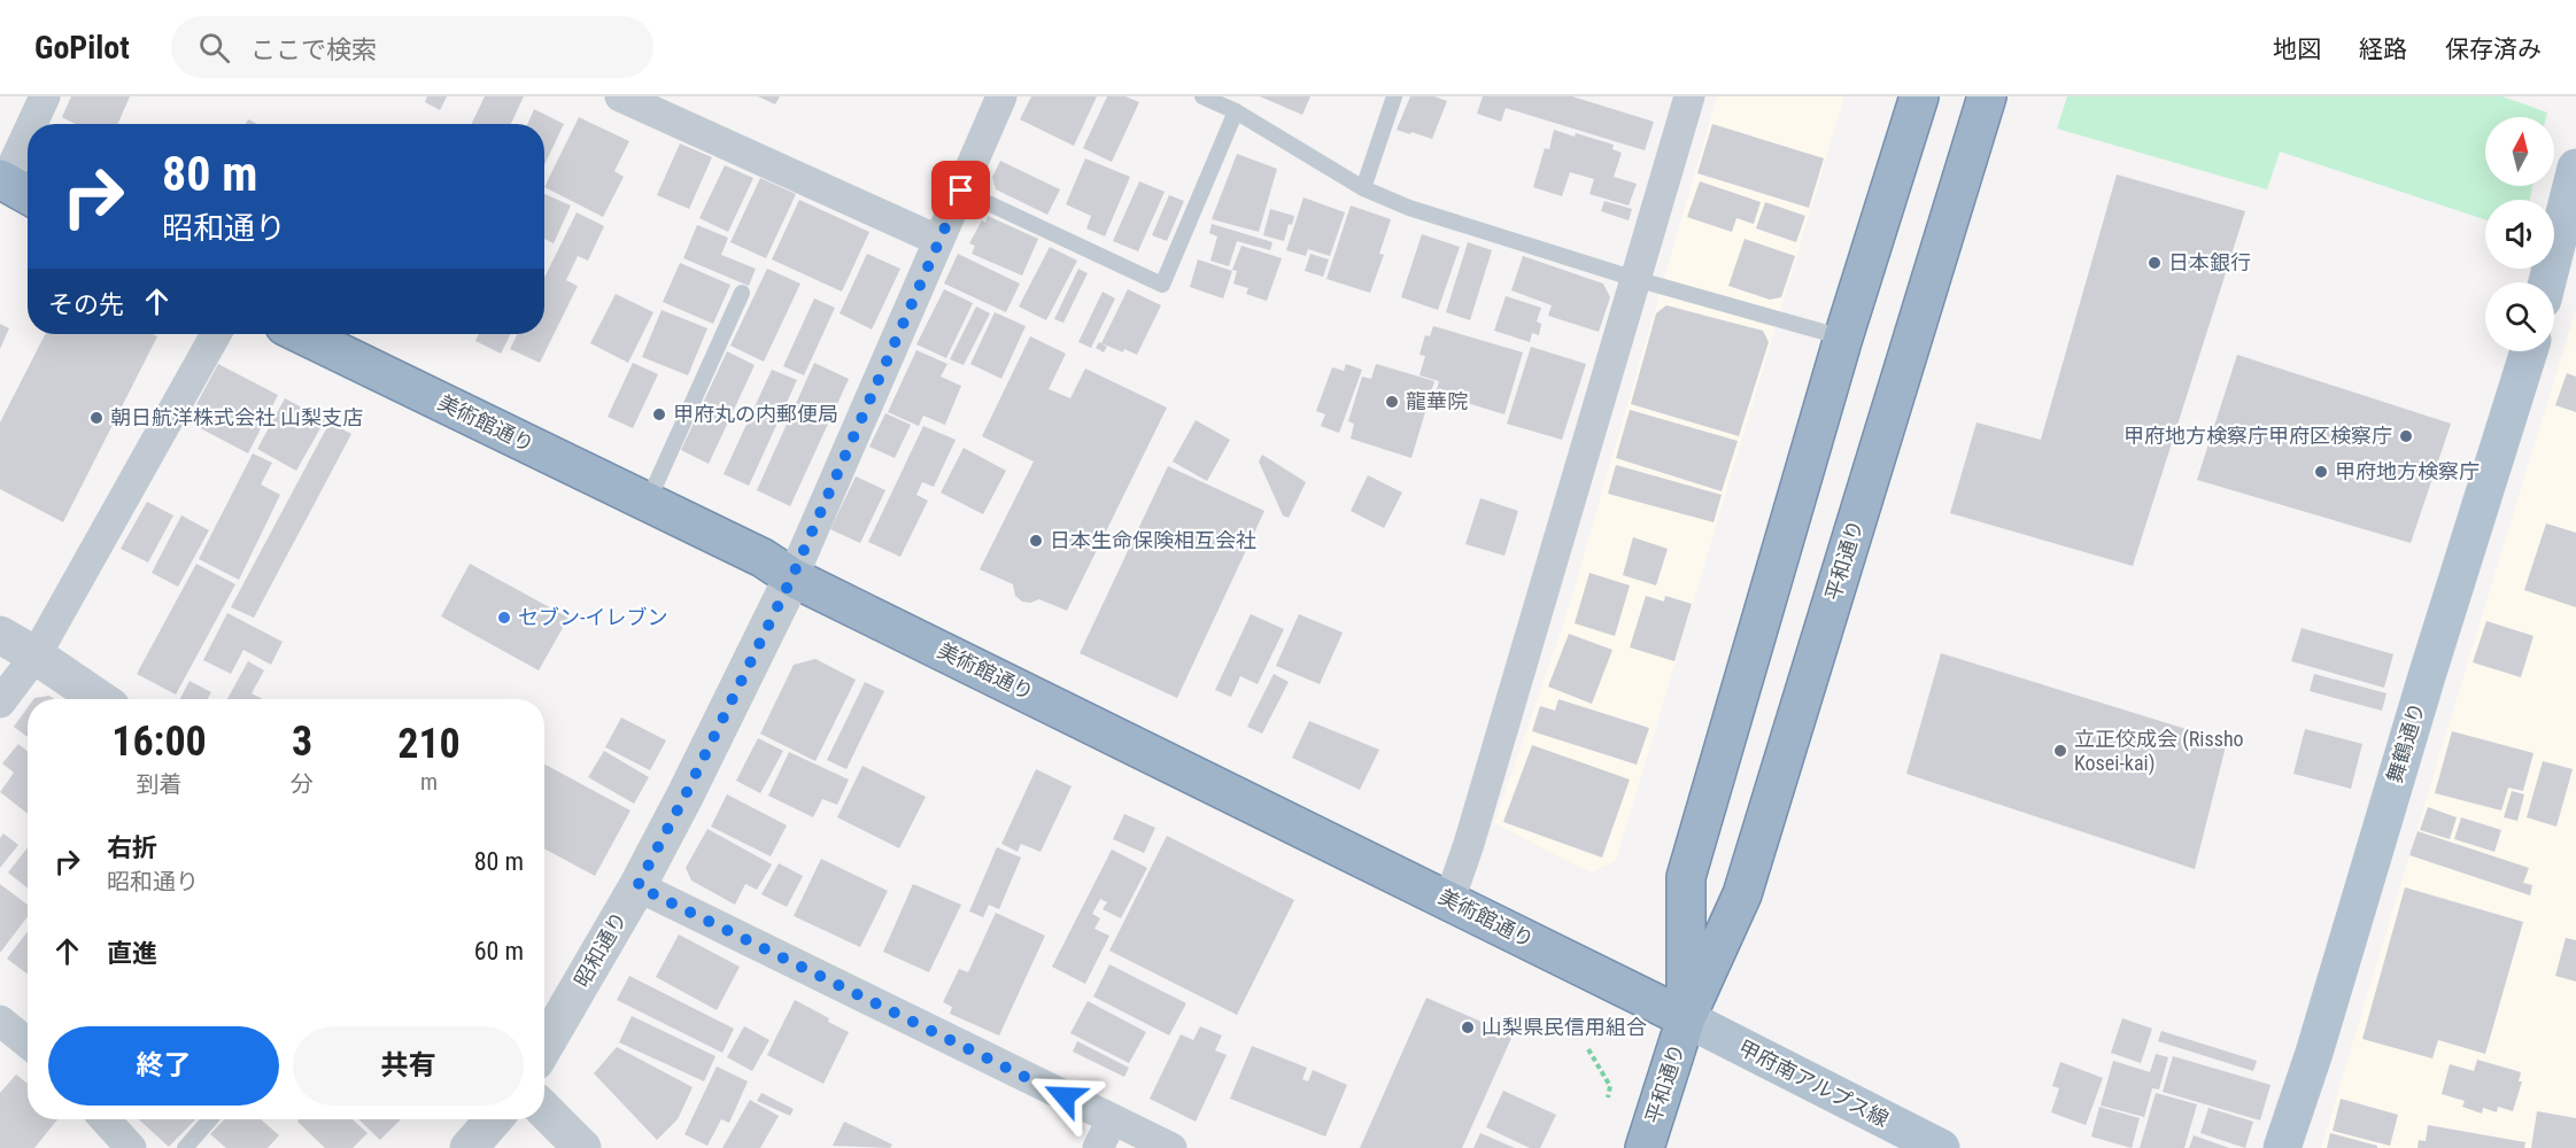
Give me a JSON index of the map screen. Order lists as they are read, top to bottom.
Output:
{
  "streets": {
    "highway": ["美術館通り", "平和通り"],
    "main road": ["舞鶴通り", "甲府南アルプス線"],
    "street": ["昭和通り"]
  },
  "crossings": [
    ["美術館通り", "平和通り"],
    ["美術館通り", "昭和通り"],
    ["美術館通り", "甲府南アルプス線"],
    ["平和通り", "甲府南アルプス線"]
  ],
  "places": [
    "日本銀行",
    "龍華院",
    "甲府丸の内郵便局",
    "朝日航洋株式会社 山梨支店",
    "甲府地方検察庁甲府区検察庁",
    "甲府地方検察庁",
    "日本生命保険相互会社",
    "セブン-イレブン",
    "立正佼成会 (Rissho Kosei-kai)",
    "山梨県民信用組合"
  ],
  "north": "top",
  "page": {
    "header": "GoPilot",
    "search": "ここで検索",
    "nav": ["地図", "経路", "保存済み"],
    "turn": ["80 m", "昭和通り"],
    "then": "その先",
    "eta": [
      "16:00",
      "到着",
      "3",
      "分",
      "210",
      "m"
    ],
    "list": [
      {
        "name": "右折",
        "note": "昭和通り",
        "value": "80 m"
      },
      {
        "name": "直進",
        "value": "60 m"
      }
    ],
    "buttons": ["終了", "共有"]
  }
}
